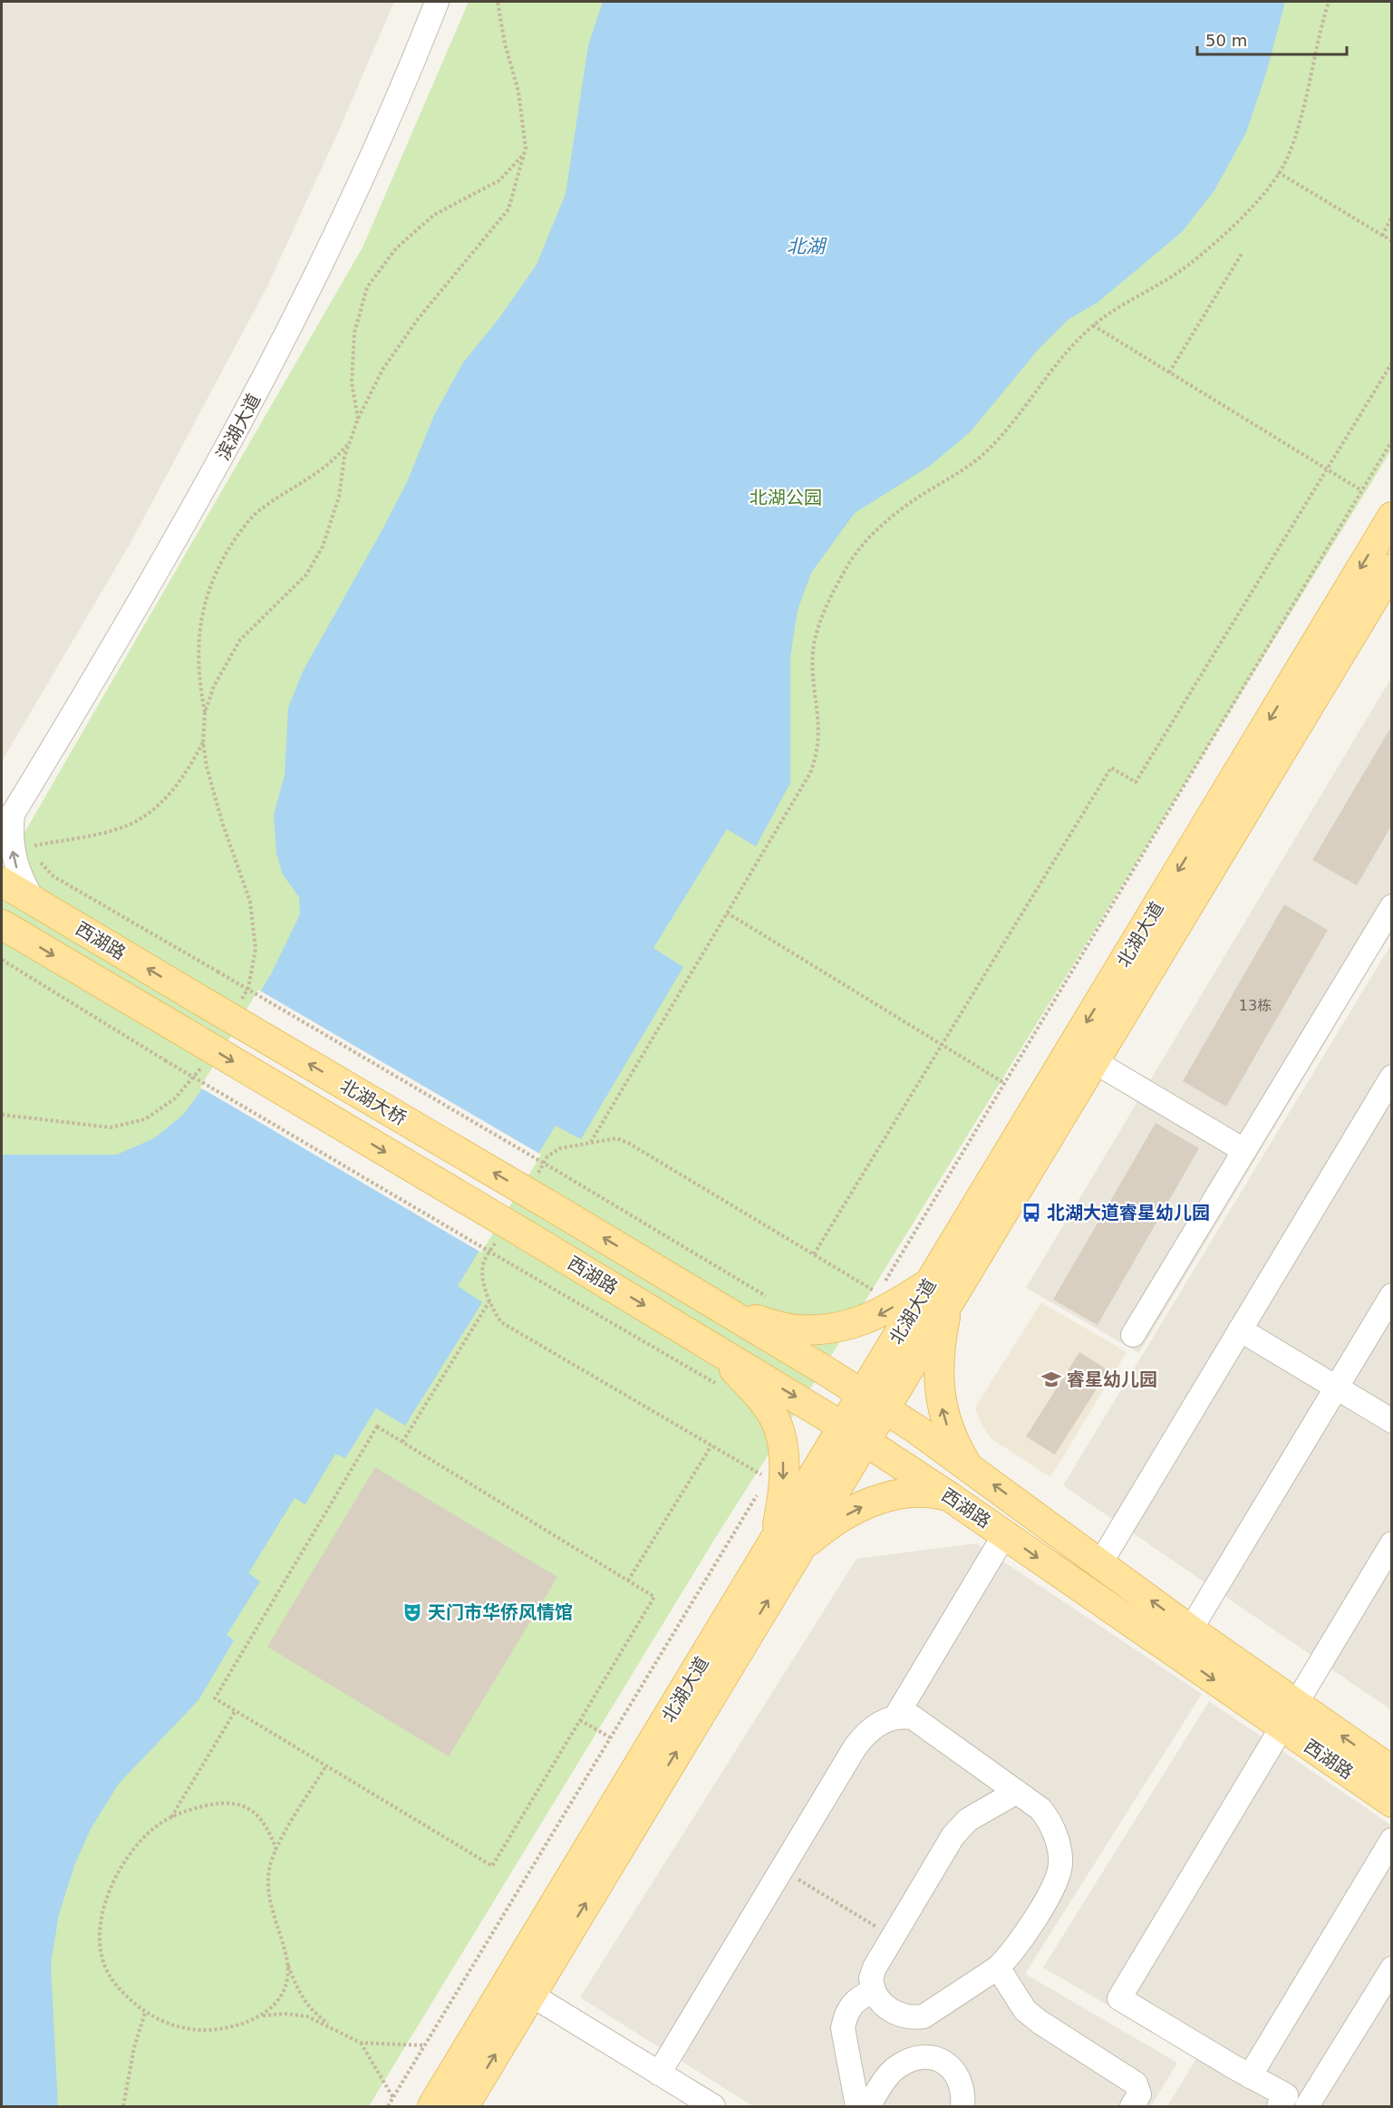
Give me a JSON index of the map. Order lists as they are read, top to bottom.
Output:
{
  "streets": {
    "main road": ["北湖大道", "西湖路", "北湖大桥"],
    "street": ["滨湖大道"]
  },
  "crossings": [
    ["北湖大道", "西湖路"],
    ["西湖路", "北湖大桥"]
  ],
  "water": ["北湖"],
  "parks": ["北湖公园"],
  "places": {
    "bus stop": ["北湖大道睿星幼儿园"],
    "school or university": ["睿星幼儿园"],
    "theatre": ["天门市华侨风情馆"]
  },
  "house_numbers": ["13栋"],
  "scale_bar": "50 m"
}
